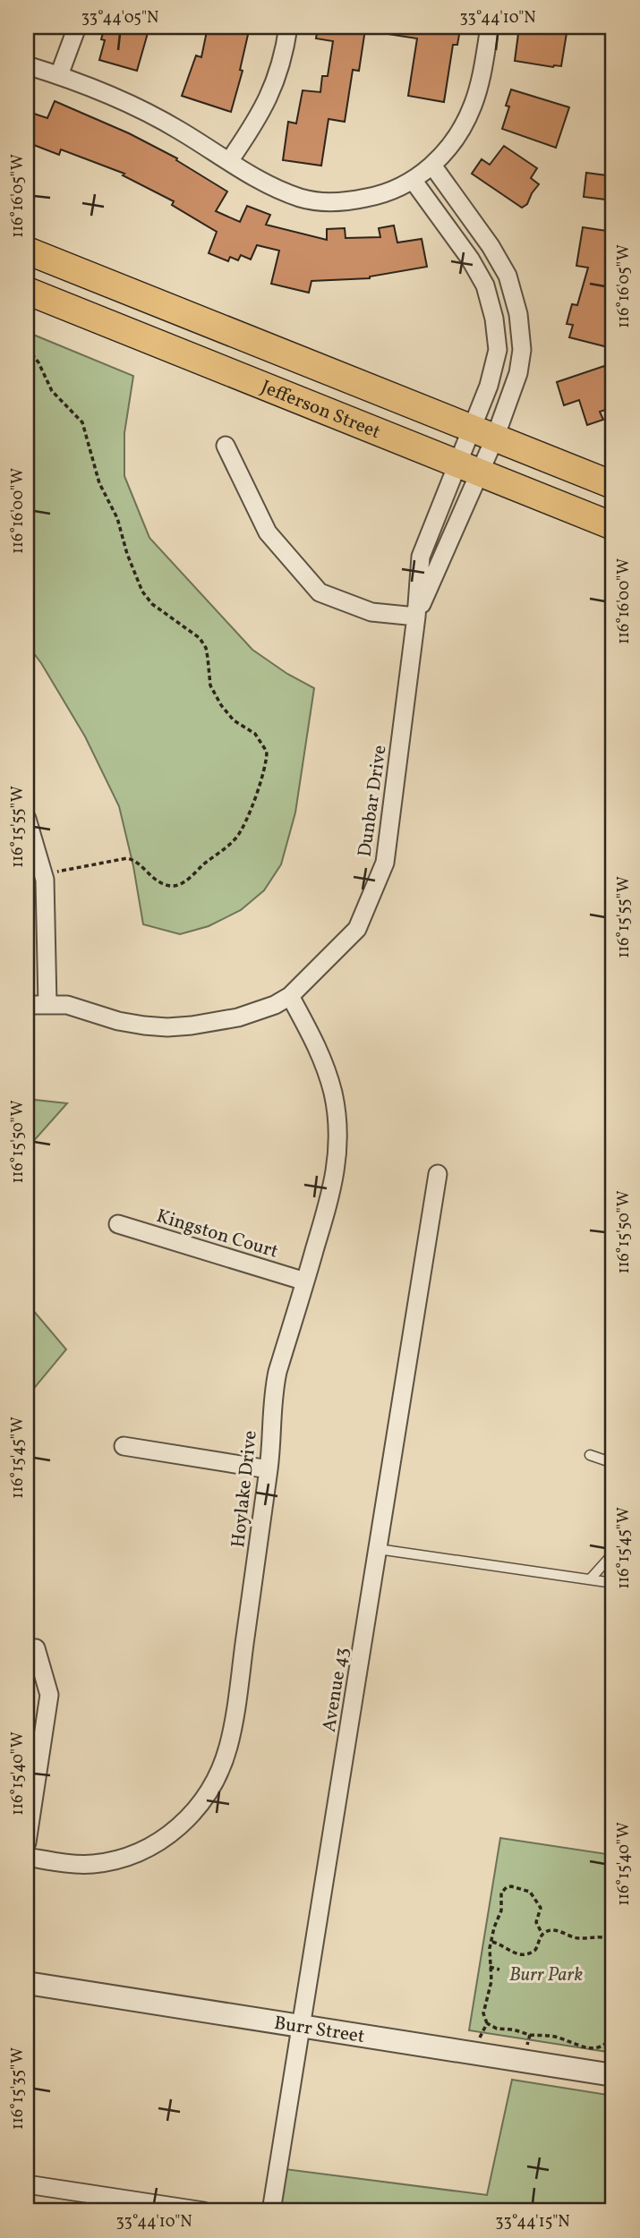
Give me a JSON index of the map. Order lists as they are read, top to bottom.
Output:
{
  "streets": {
    "main road": ["Jefferson Street"],
    "street": [
      "Dunbar Drive",
      "Kingston Court",
      "Hoylake Drive",
      "Avenue 43",
      "Burr Street"
    ]
  },
  "crossings": [
    ["Jefferson Street", "Dunbar Drive"],
    ["Dunbar Drive", "Hoylake Drive"],
    ["Kingston Court", "Hoylake Drive"],
    ["Avenue 43", "Burr Street"]
  ],
  "parks": ["Burr Park"],
  "coordinates": [
    "33°44'05\"N",
    "33°44'10\"N",
    "116°16'05\"W",
    "116°16'00\"W",
    "116°15'55\"W",
    "116°15'50\"W",
    "116°15'45\"W",
    "116°15'40\"W",
    "116°15'35\"W",
    "33°44'15\"N"
  ]
}
